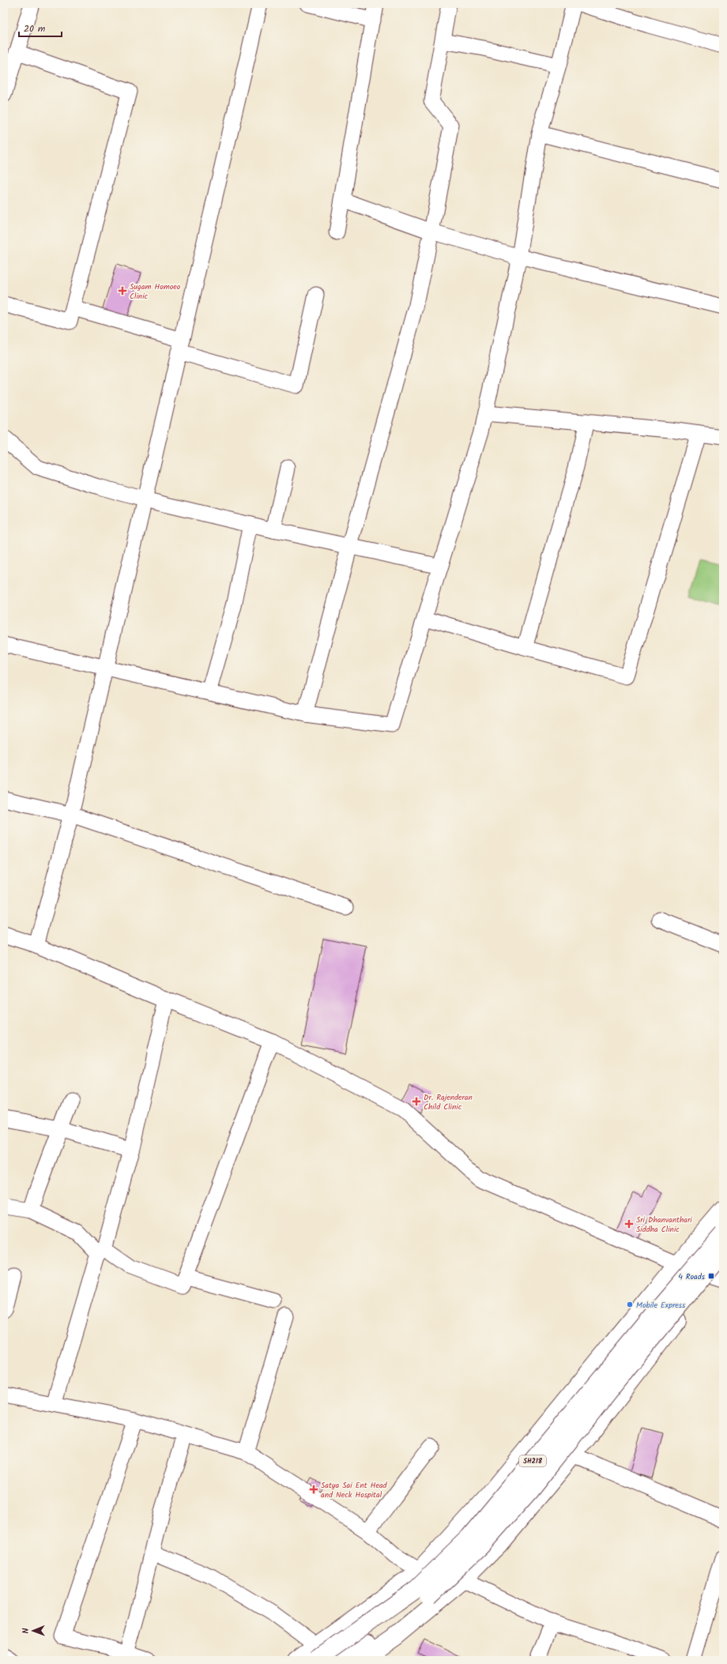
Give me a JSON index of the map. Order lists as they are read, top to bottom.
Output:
{
  "streets": {
    "main road": ["SH218"]
  },
  "places": {
    "health": [
      "Sugam Homoeo Clinic",
      "Dr. Rajenderan Child Clinic",
      "Sri Dhanvanthari Siddha Clinic",
      "Satya Sai Ent Head and Neck Hospital"
    ],
    "transit": ["4 Roads"],
    "other": ["Mobile Express"]
  },
  "scale_bar": "20 m",
  "north": "left"
}
